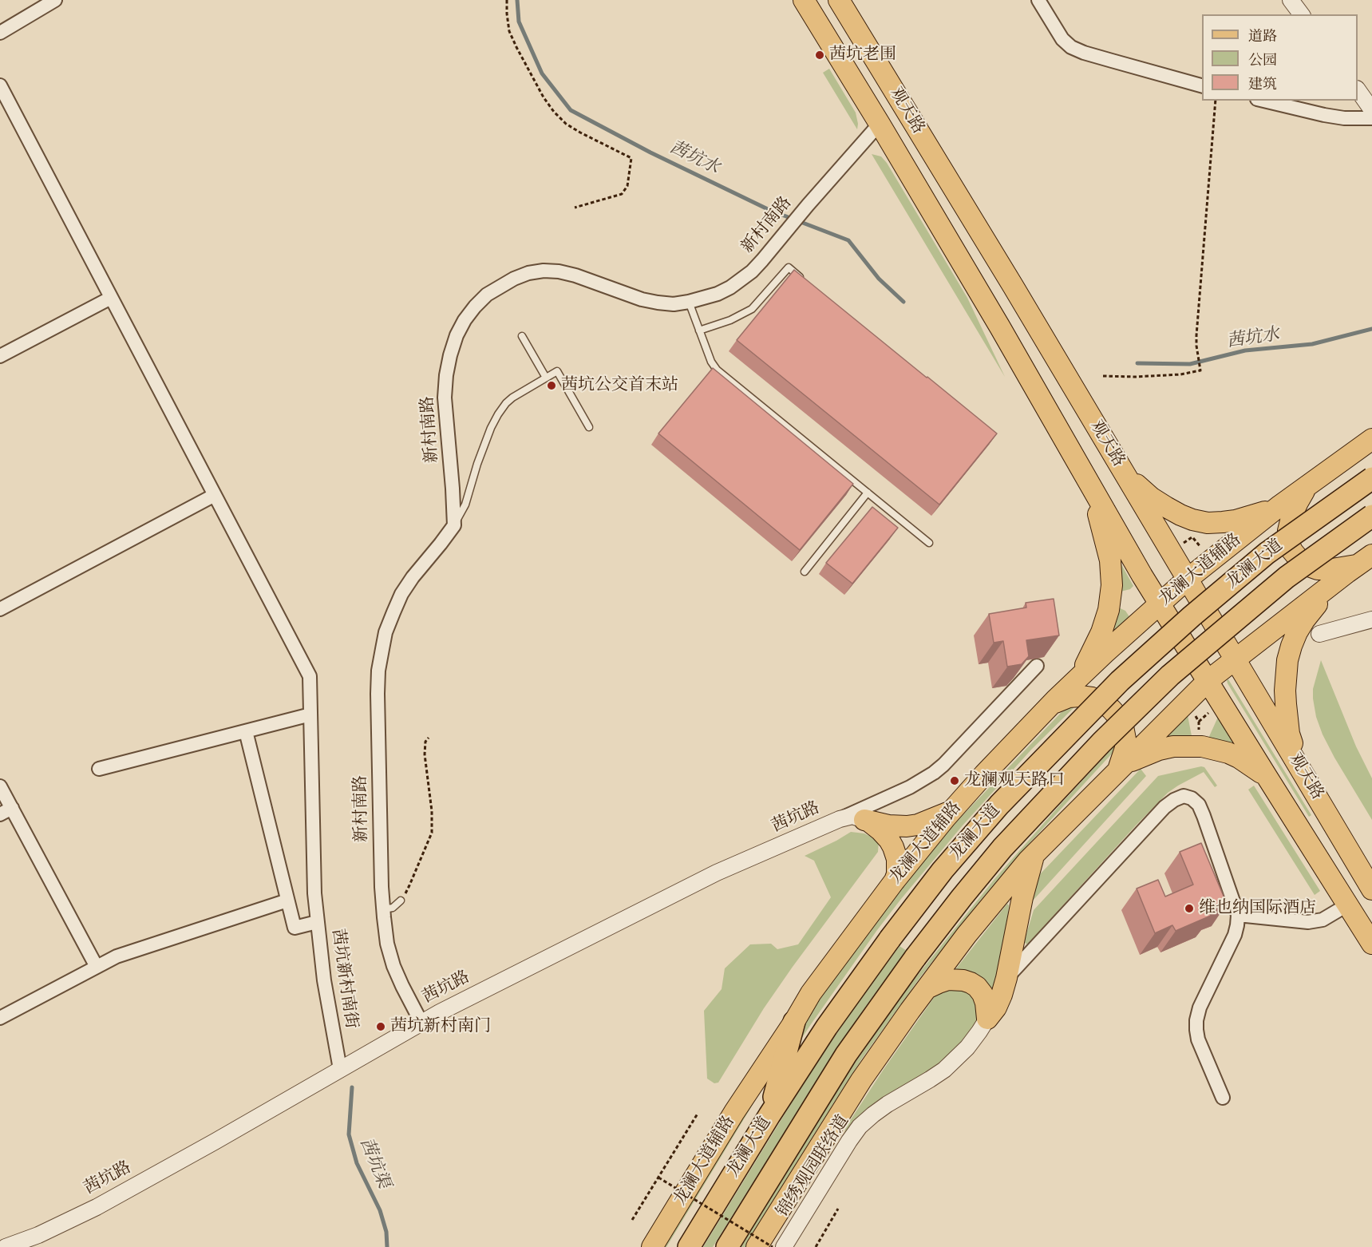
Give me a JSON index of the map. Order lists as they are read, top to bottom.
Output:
{
  "streets": {
    "highway": ["龙澜大道"],
    "main road": ["观天路", "龙澜大道辅路"],
    "street": [
      "新村南路",
      "茜坑路",
      "茜坑新村南街",
      "锦绣观园联络道"
    ]
  },
  "crossings": [
    ["观天路", "新村南路"],
    ["观天路", "龙澜大道辅路"],
    ["新村南路", "茜坑路"],
    ["茜坑路", "茜坑新村南街"]
  ],
  "water": ["茜坑水", "茜坑渠"],
  "places": [
    "茜坑老围",
    "茜坑公交首末站",
    "龙澜观天路口",
    "维也纳国际酒店",
    "茜坑新村南门"
  ],
  "legend": ["道路", "公园", "建筑"]
}
